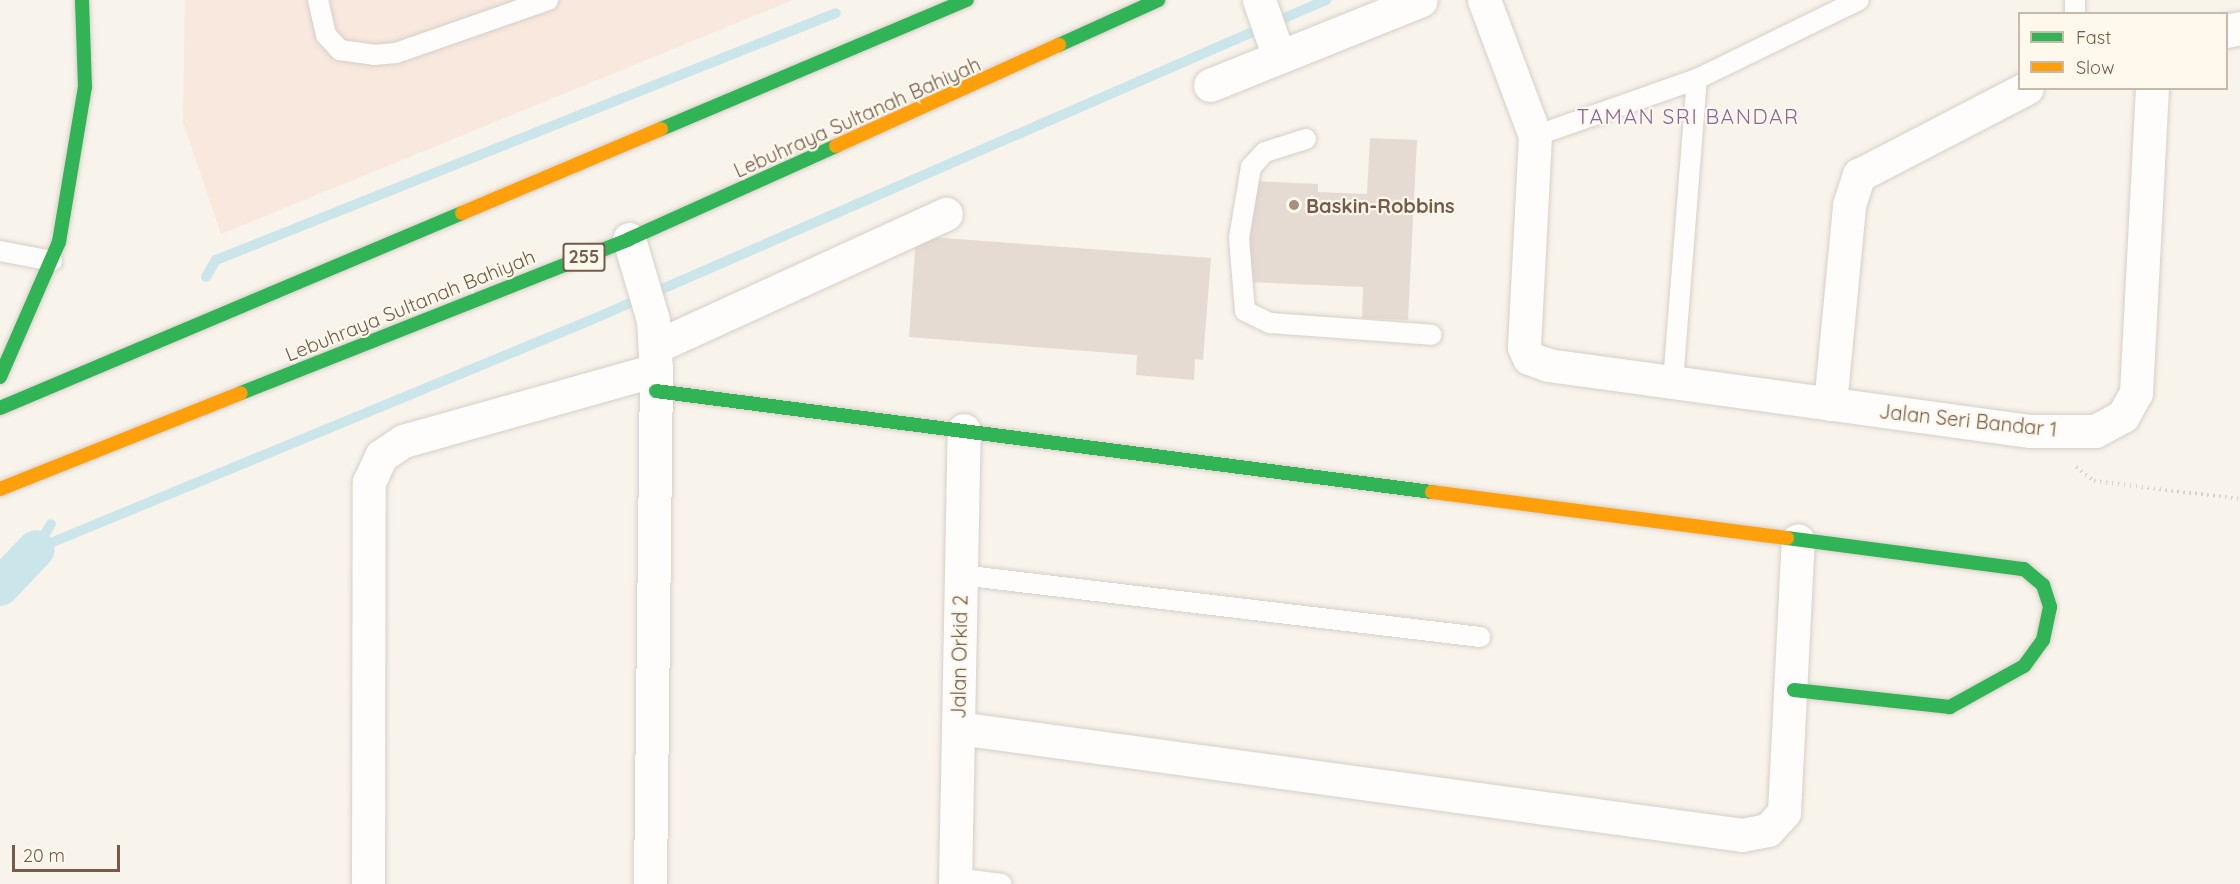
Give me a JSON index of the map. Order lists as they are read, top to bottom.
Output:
{
  "streets": {
    "main road": ["Lebuhraya Sultanah Bahiyah", "255"],
    "street": ["Jalan Seri Bandar 1", "Jalan Orkid 2"]
  },
  "districts": ["TAMAN SRI BANDAR"],
  "places": ["Baskin-Robbins"],
  "legend": ["Fast", "Slow"],
  "scale_bar": "20 m"
}
